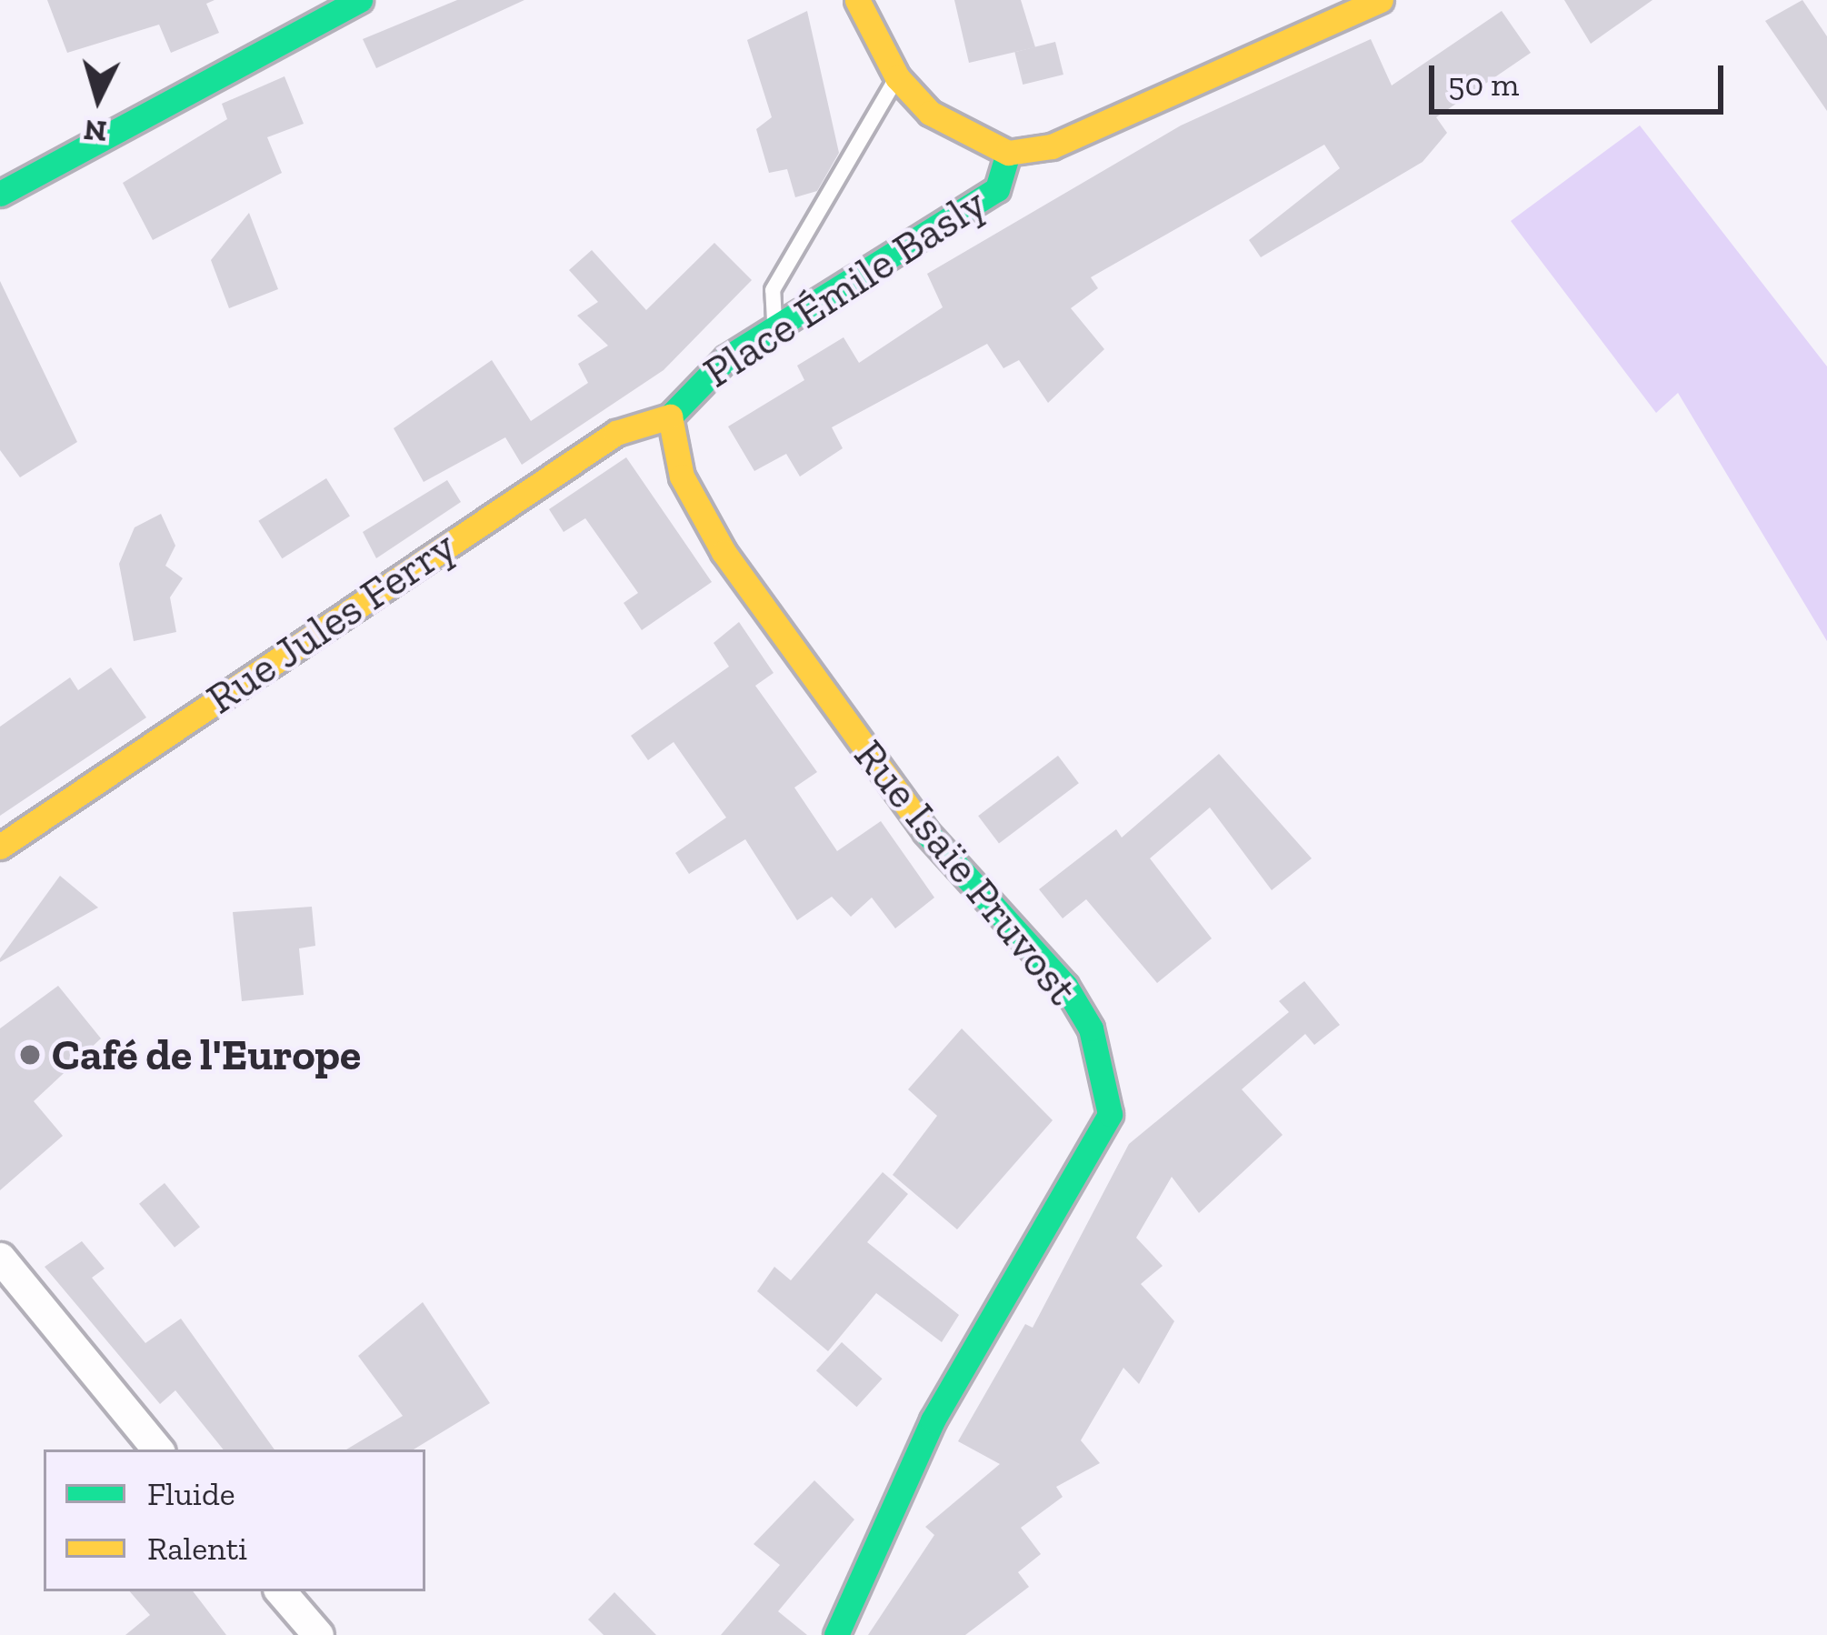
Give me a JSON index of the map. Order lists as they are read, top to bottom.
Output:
{
  "streets": {
    "street": ["Place Émile Basly", "Rue Jules Ferry", "Rue Isaïe Pruvost"]
  },
  "crossings": [
    ["Place Émile Basly", "Rue Jules Ferry"],
    ["Place Émile Basly", "Rue Isaïe Pruvost"],
    ["Rue Jules Ferry", "Rue Isaïe Pruvost"]
  ],
  "places": ["Café de l'Europe"],
  "legend": ["Fluide", "Ralenti"],
  "scale_bar": "50 m",
  "north": "bottom"
}
